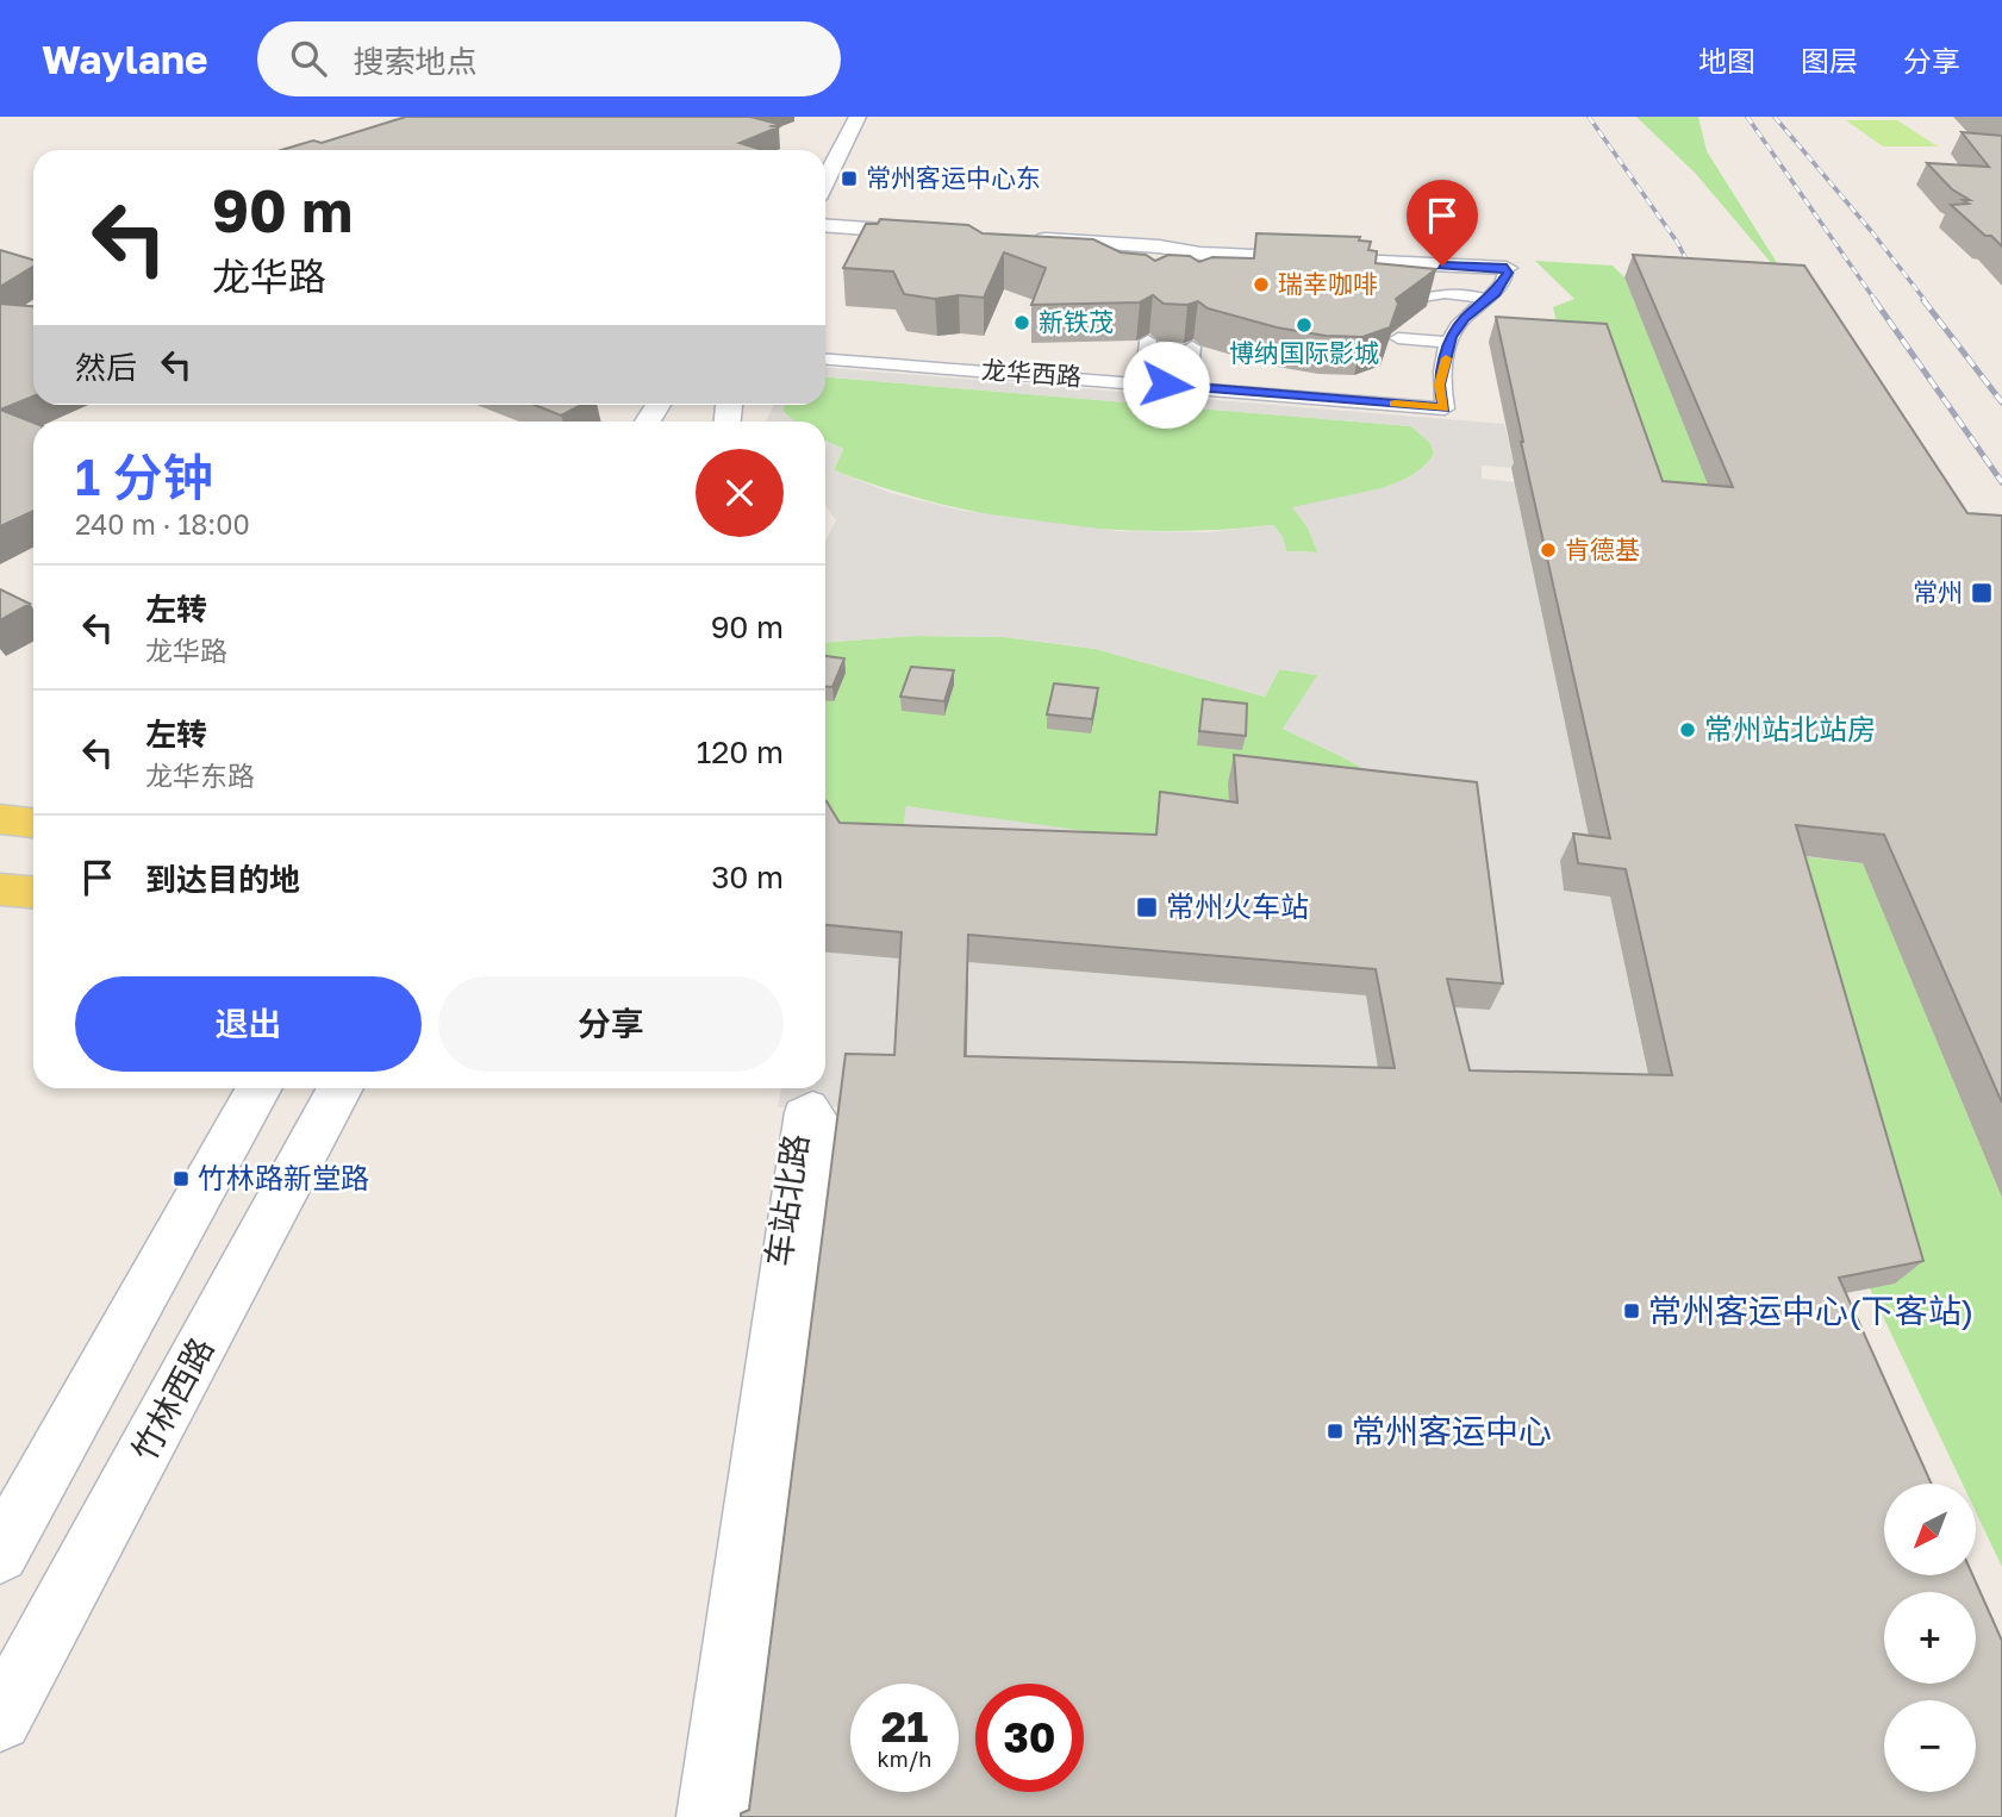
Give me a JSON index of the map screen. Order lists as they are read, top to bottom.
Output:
{
  "streets": {
    "main road": ["竹林西路"],
    "street": ["龙华西路", "车站北路"]
  },
  "places": {
    "transit": [
      "常州客运中心东",
      "常州",
      "常州火车站",
      "竹林路新堂路",
      "常州客运中心(下客站)",
      "常州客运中心"
    ],
    "other": [
      "瑞幸咖啡",
      "新铁茂",
      "博纳国际影城",
      "肯德基",
      "常州站北站房"
    ]
  },
  "north": "bottom left",
  "page": {
    "header": "Waylane",
    "search": "搜索地点",
    "nav": ["地图", "图层", "分享"],
    "turn": ["90 m", "龙华路"],
    "then": "然后",
    "heading": ["1 分钟", "240 m · 18:00"],
    "list": [
      {
        "name": "左转",
        "note": "龙华路",
        "value": "90 m"
      },
      {
        "name": "左转",
        "note": "龙华东路",
        "value": "120 m"
      },
      {
        "name": "到达目的地",
        "value": "30 m"
      }
    ],
    "buttons": ["退出", "分享"],
    "map_buttons": ["+", "−"],
    "speed": "21 km/h",
    "limit": "30"
  }
}
